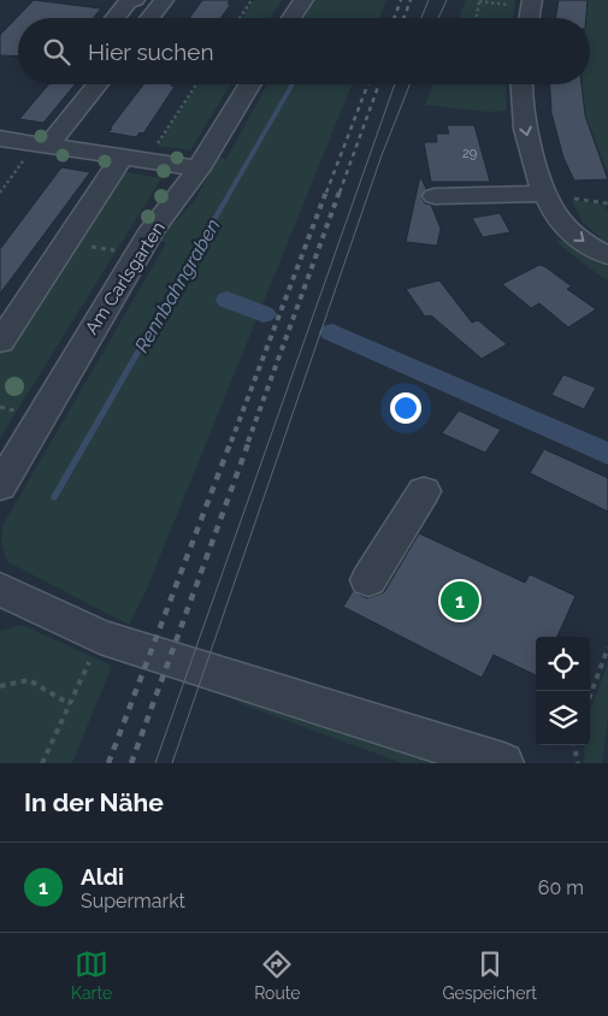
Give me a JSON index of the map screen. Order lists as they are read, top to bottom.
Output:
{
  "streets": {
    "street": ["Am Carlsgarten"]
  },
  "water": ["Rennbahngraben"],
  "house_numbers": ["29"],
  "page": {
    "search": "Hier suchen",
    "pins": "1",
    "heading": "In der Nähe",
    "list": [
      {
        "mark": "1",
        "name": "Aldi",
        "note": "Supermarkt",
        "value": "60 m"
      }
    ],
    "nav": ["Karte", "Route", "Gespeichert"]
  }
}
